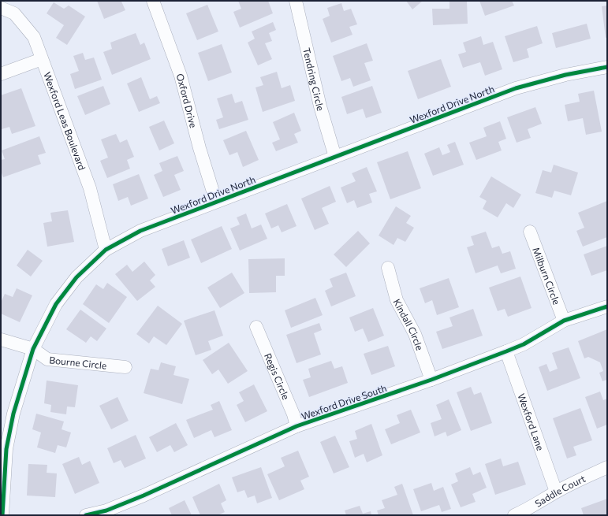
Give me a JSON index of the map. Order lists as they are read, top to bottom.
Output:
{
  "streets": {
    "street": [
      "Tendring Circle",
      "Oxford Drive",
      "Wexford Drive North",
      "Wexford Leas Boulevard",
      "Milburn Circle",
      "Kindall Circle",
      "Bourne Circle",
      "Regis Circle",
      "Wexford Drive South",
      "Wexford Lane",
      "Saddle Court"
    ]
  },
  "crossings": [
    ["Tendring Circle", "Wexford Drive North"],
    ["Oxford Drive", "Wexford Drive North"],
    ["Wexford Drive North", "Wexford Leas Boulevard"],
    ["Wexford Drive North", "Bourne Circle"],
    ["Milburn Circle", "Wexford Drive South"],
    ["Kindall Circle", "Wexford Drive South"],
    ["Regis Circle", "Wexford Drive South"],
    ["Wexford Drive South", "Wexford Lane"],
    ["Wexford Lane", "Saddle Court"]
  ]
}
